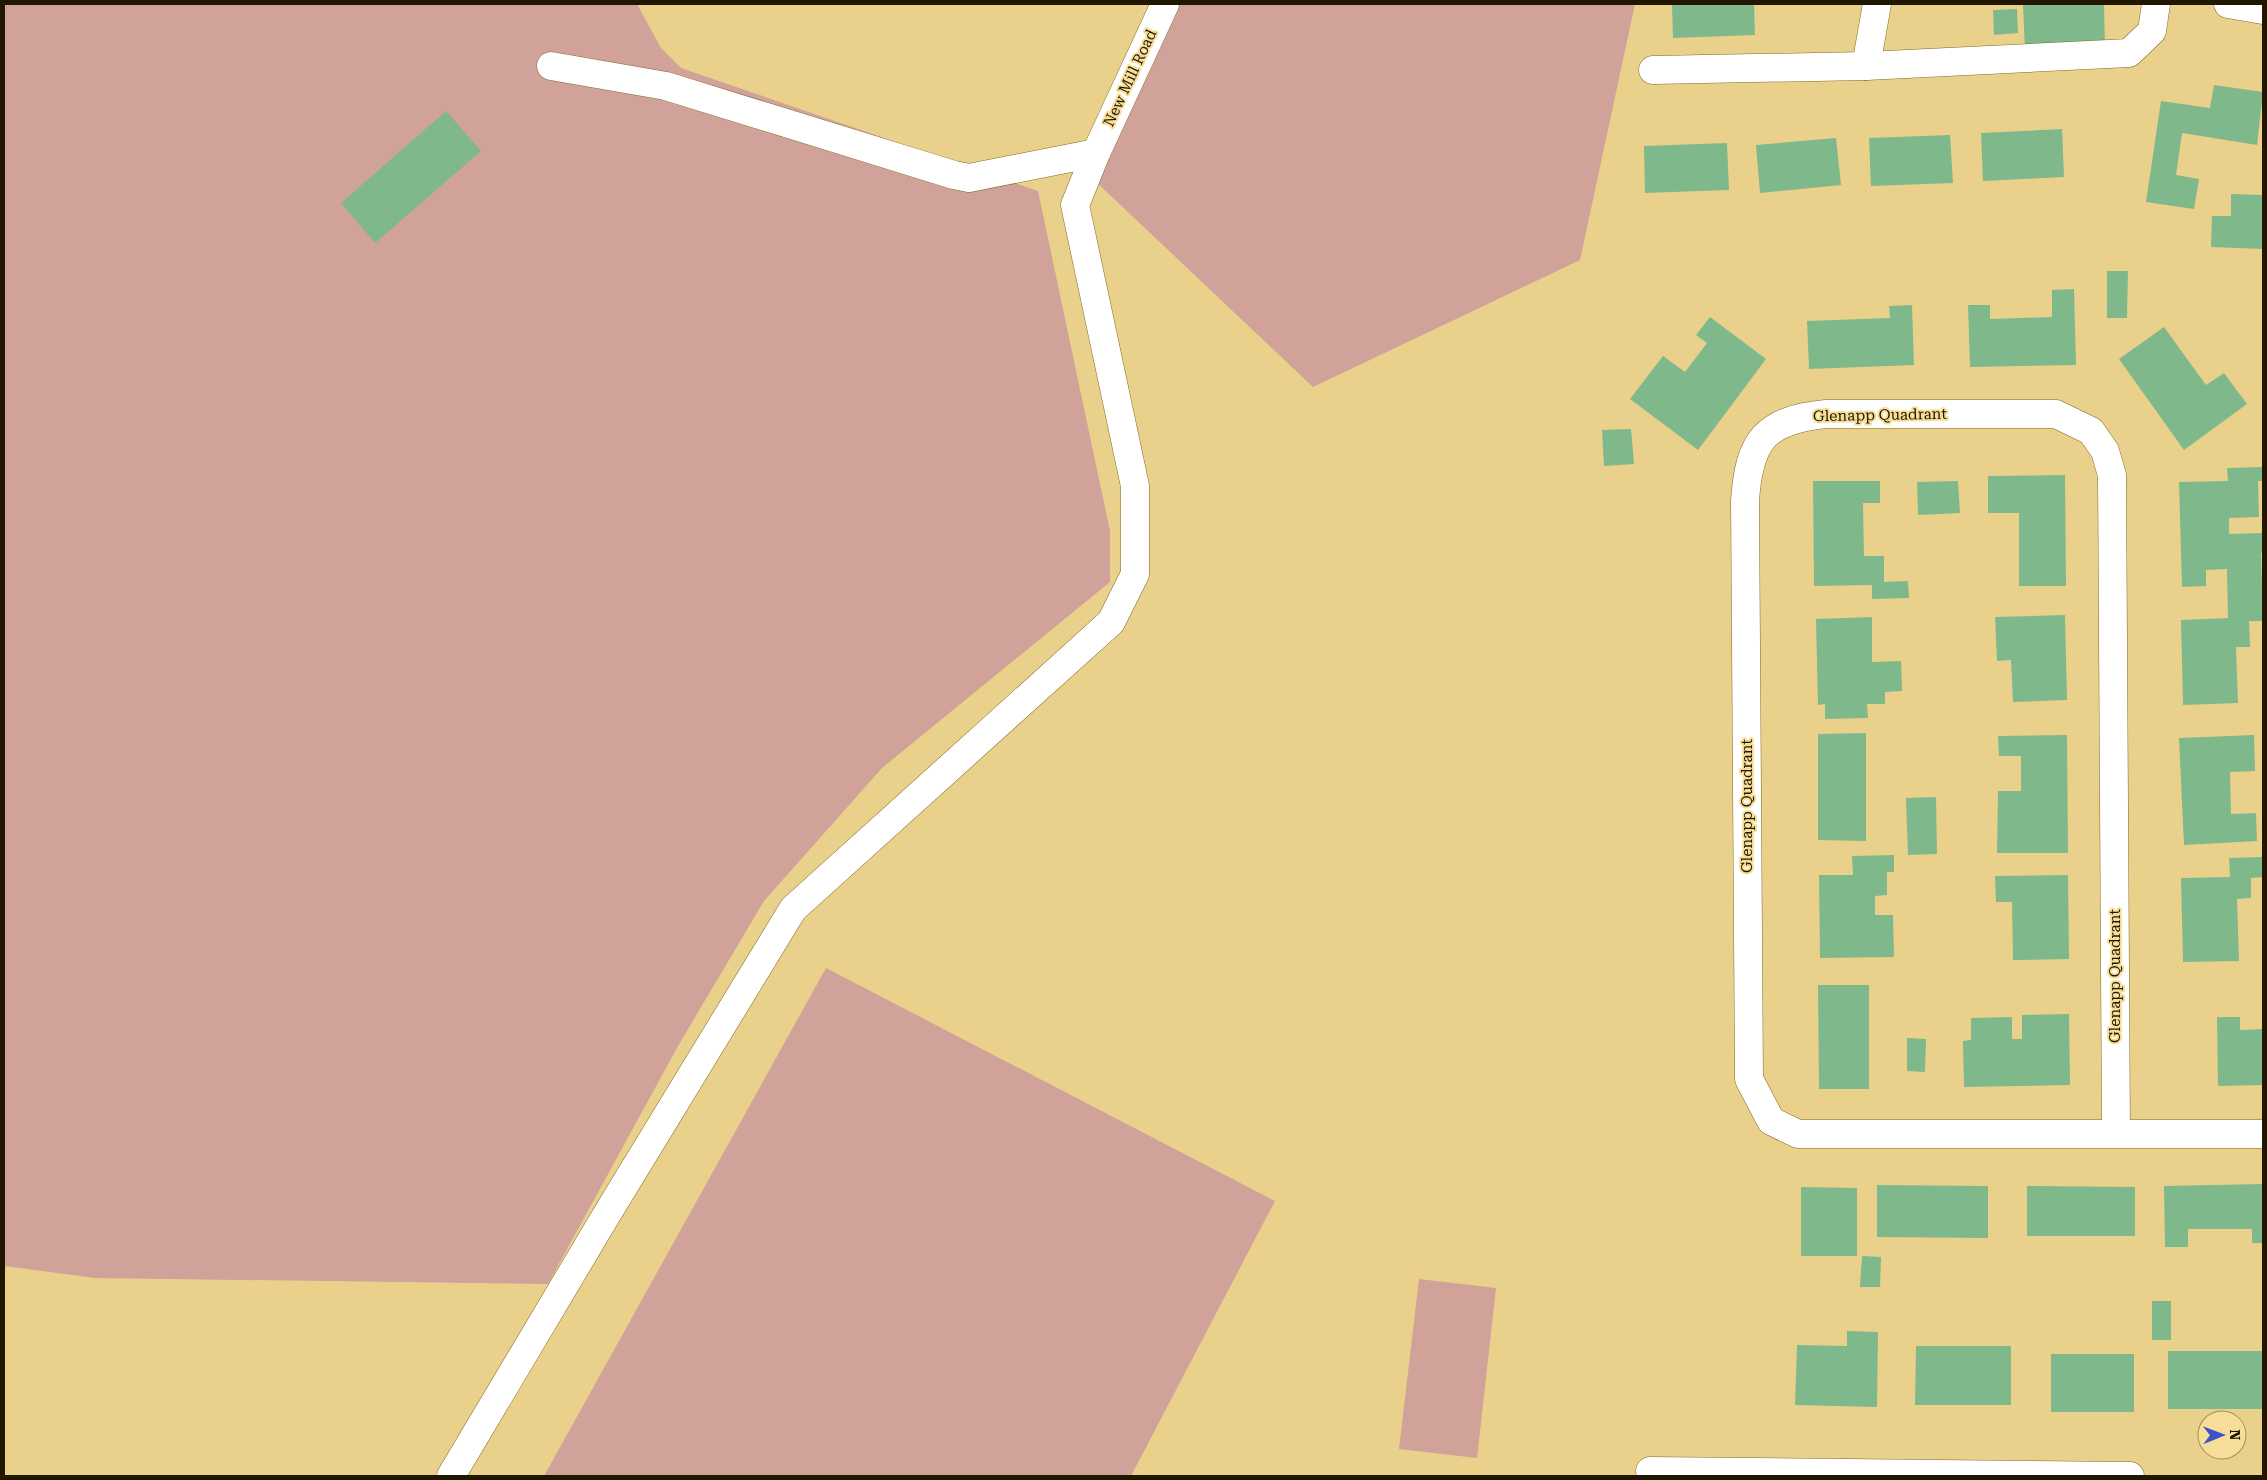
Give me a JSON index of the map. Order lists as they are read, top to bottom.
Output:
{
  "streets": {
    "street": ["New Mill Road", "Glenapp Quadrant"]
  },
  "north": "right"
}
